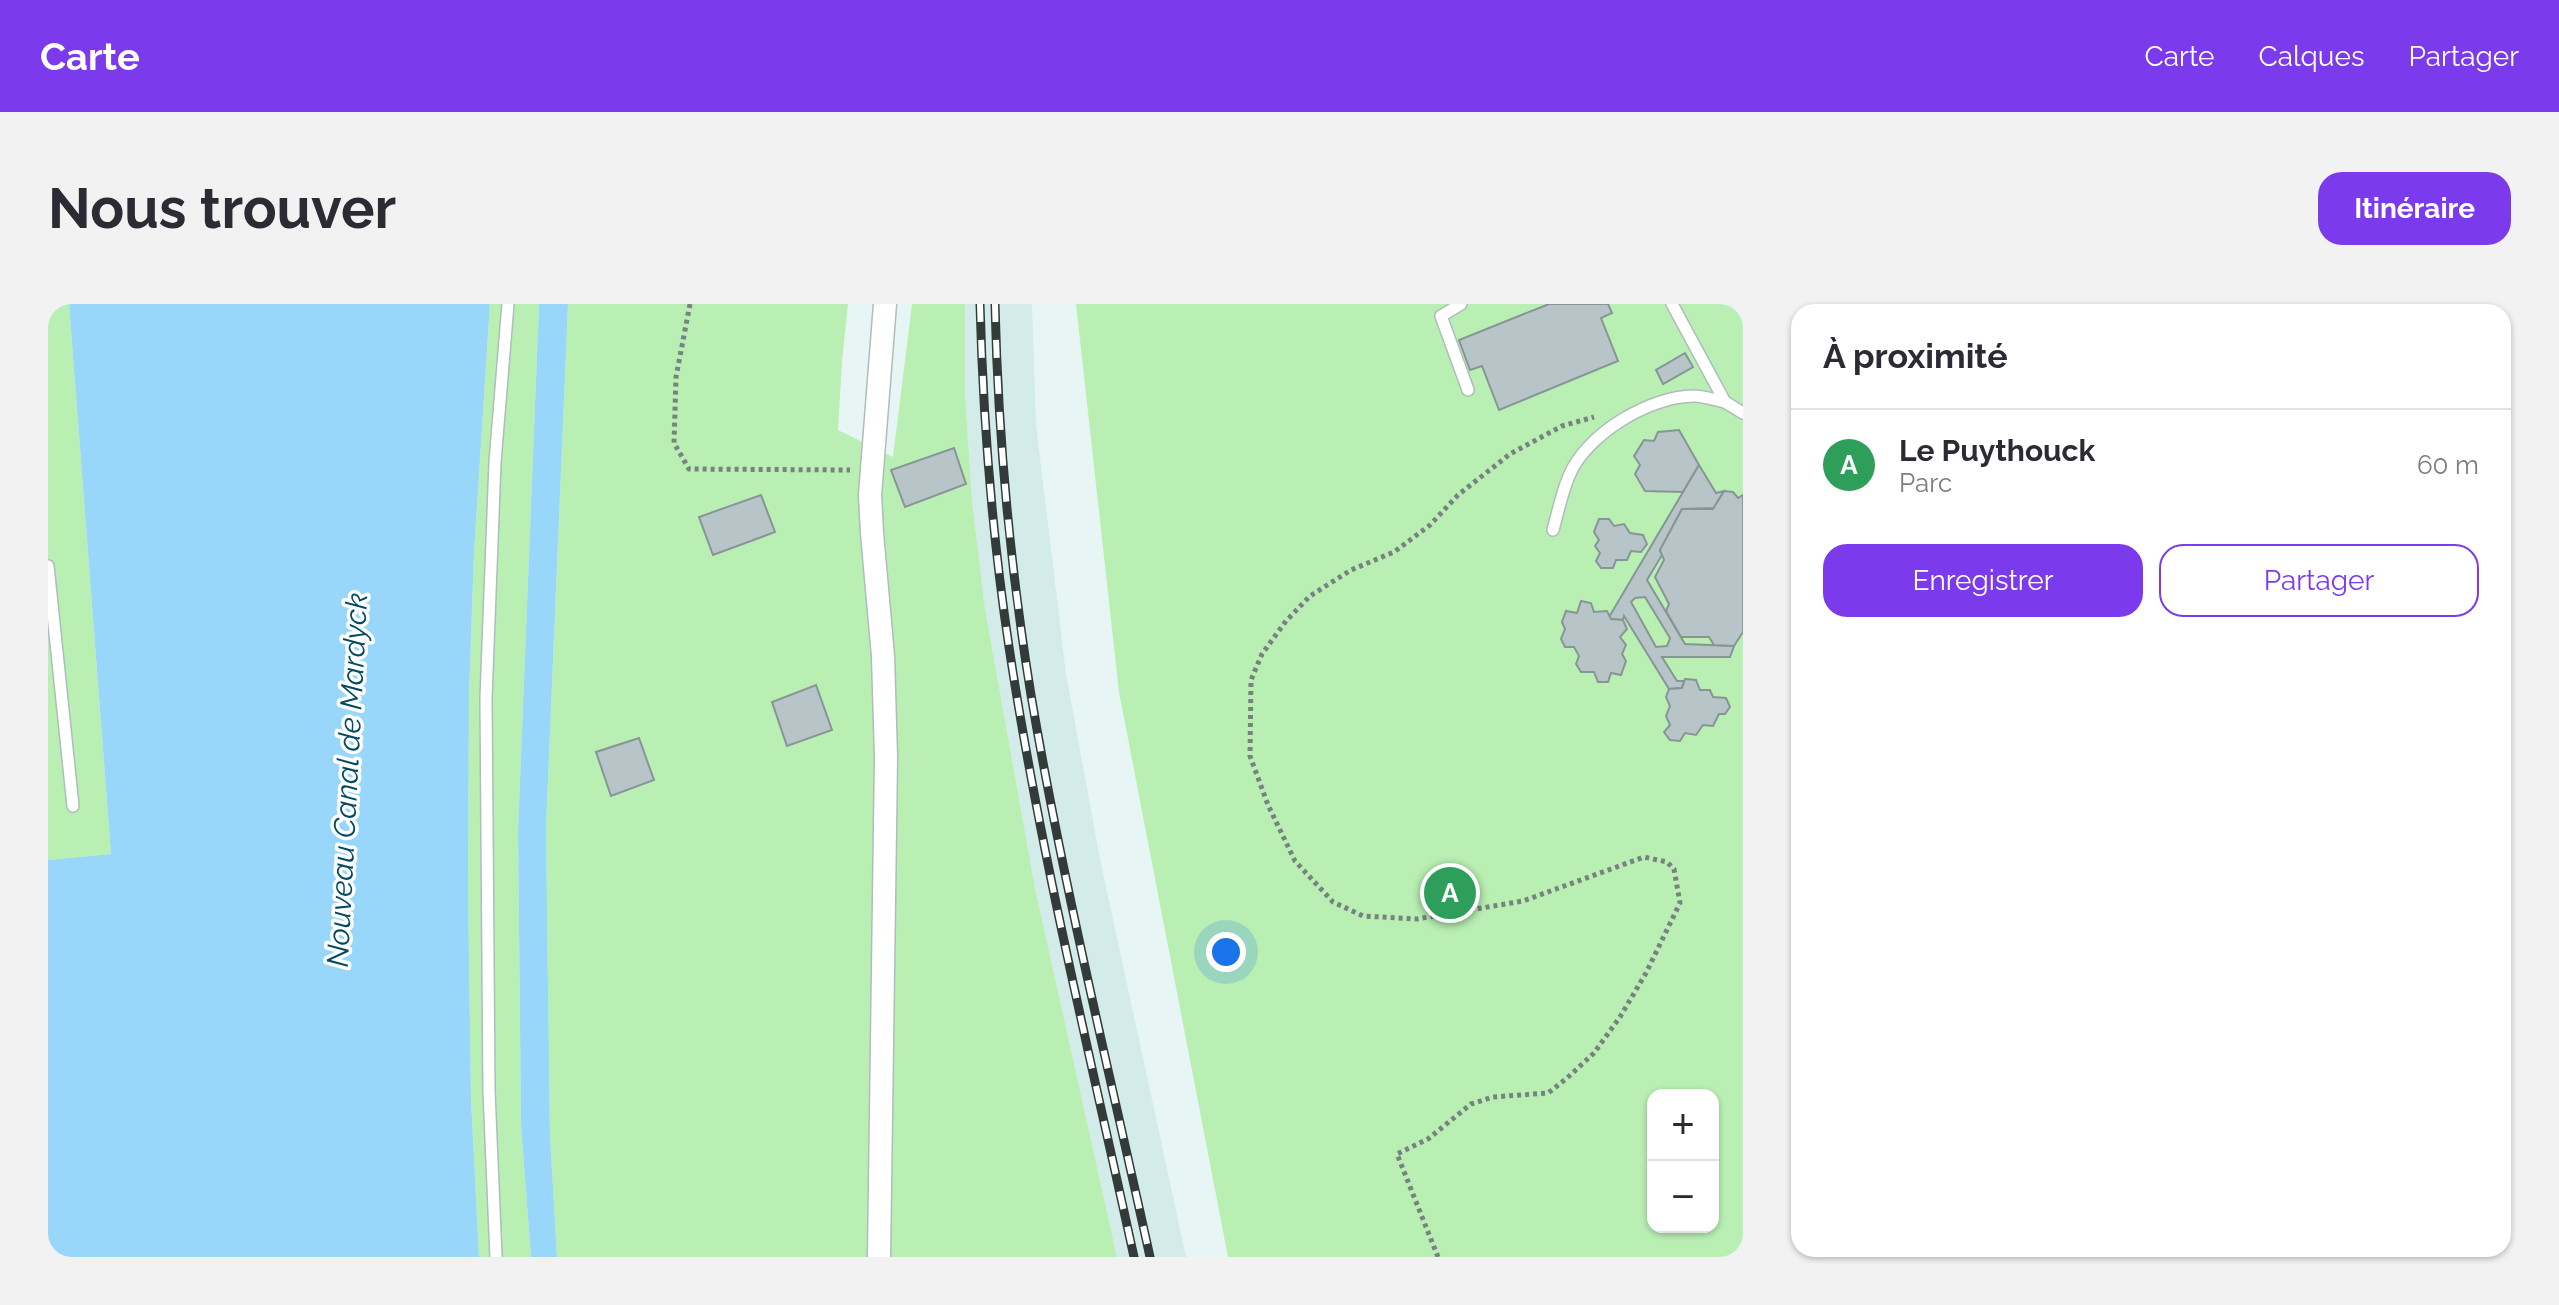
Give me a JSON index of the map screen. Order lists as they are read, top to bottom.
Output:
{
  "water": ["Nouveau Canal de Mardyck"],
  "page": {
    "header": "Carte",
    "nav": ["Carte", "Calques", "Partager"],
    "buttons": [
      "Itinéraire",
      ["Enregistrer", "Partager"]
    ],
    "title": "Nous trouver",
    "heading": "À proximité",
    "list": [
      {
        "mark": "A",
        "name": "Le Puythouck",
        "note": "Parc",
        "value": "60 m"
      }
    ],
    "pins": "A",
    "map_buttons": ["+", "−"]
  }
}
